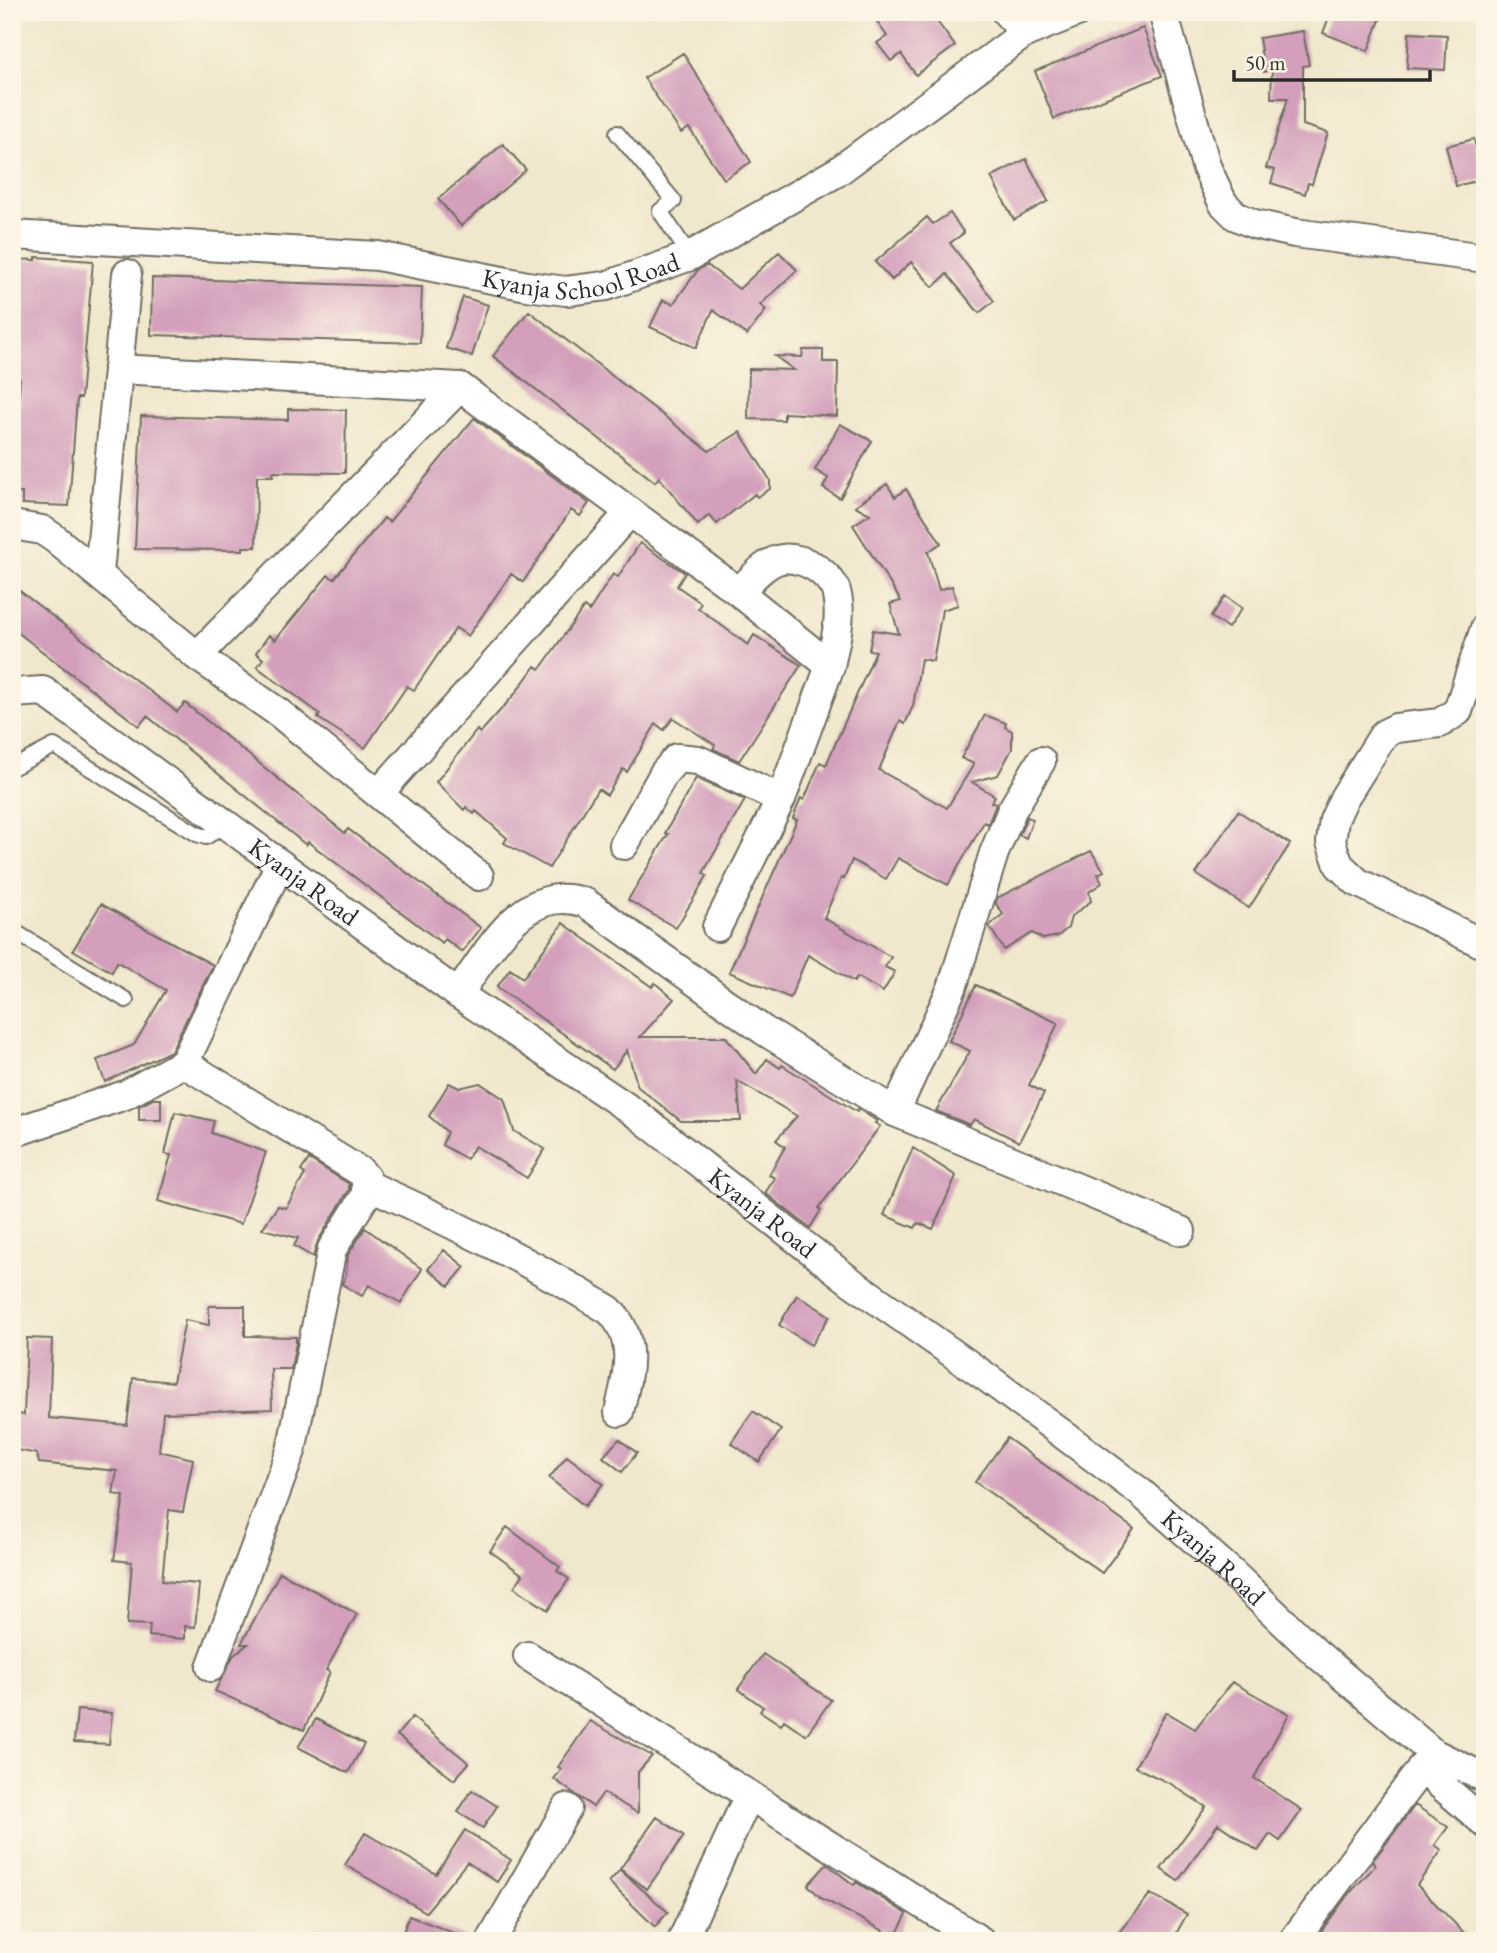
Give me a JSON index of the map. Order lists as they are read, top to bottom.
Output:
{
  "streets": {
    "street": ["Kyanja School Road", "Kyanja Road"]
  },
  "scale_bar": "50 m"
}
